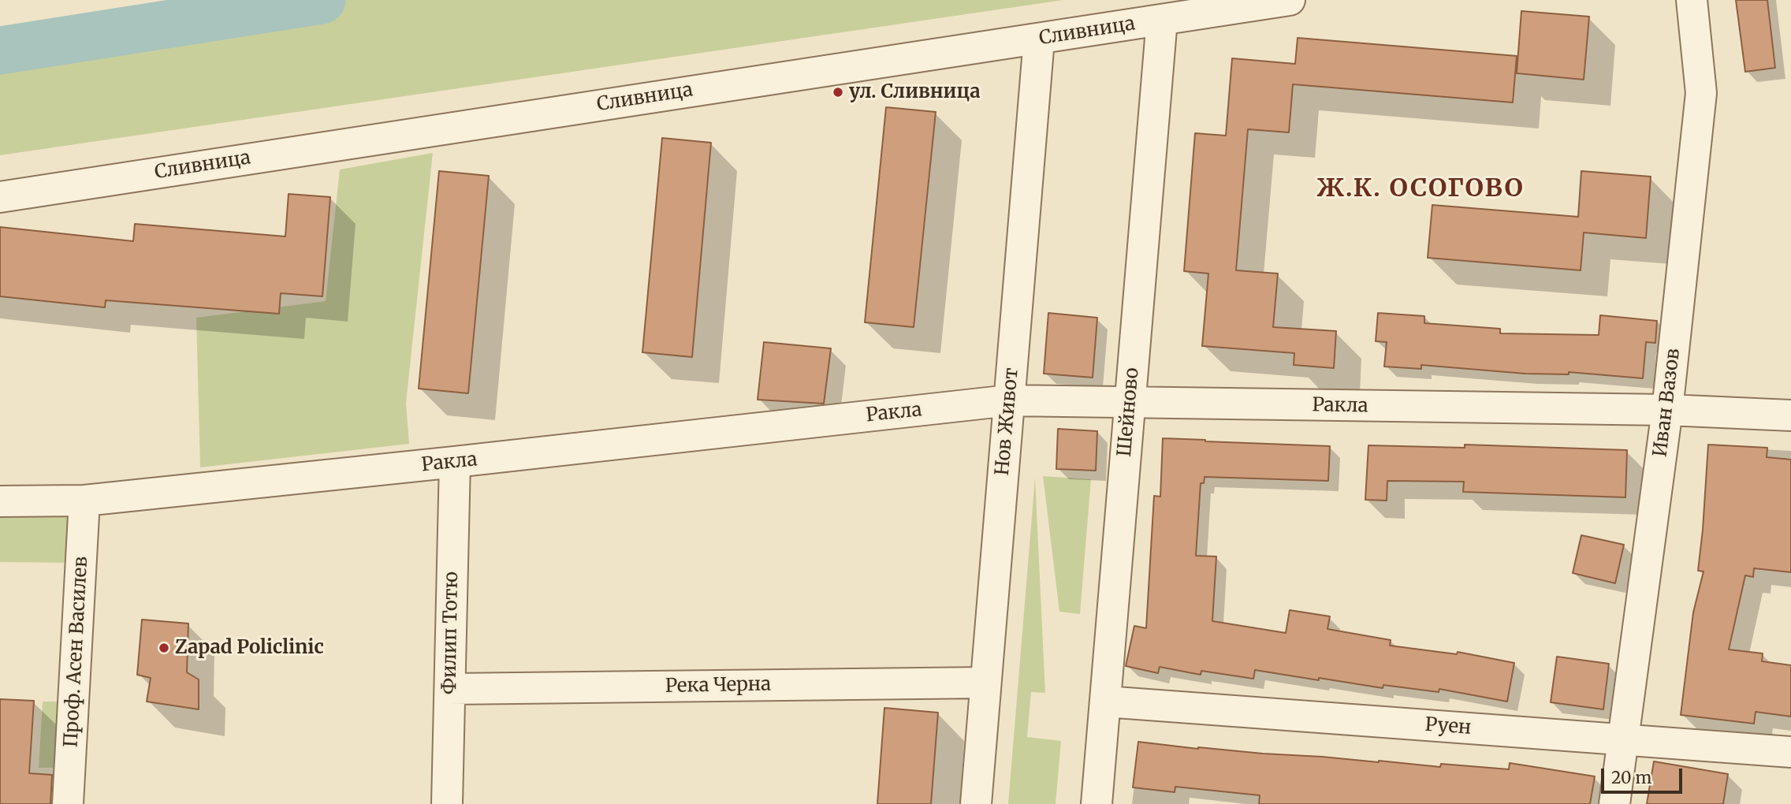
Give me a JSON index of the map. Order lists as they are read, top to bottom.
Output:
{
  "streets": {
    "street": [
      "Сливница",
      "Иван Вазов",
      "Ракла",
      "Шейново",
      "Нов Живот",
      "Филип Тотю",
      "Проф. Асен Василев",
      "Река Черна",
      "Руен"
    ]
  },
  "crossings": [
    ["Сливница", "Шейново"],
    ["Сливница", "Нов Живот"],
    ["Иван Вазов", "Ракла"],
    ["Иван Вазов", "Руен"],
    ["Ракла", "Шейново"],
    ["Ракла", "Нов Живот"],
    ["Ракла", "Филип Тотю"],
    ["Ракла", "Проф. Асен Василев"],
    ["Шейново", "Руен"],
    ["Нов Живот", "Река Черна"],
    ["Филип Тотю", "Река Черна"]
  ],
  "districts": ["Ж.К. ОСОГОВО"],
  "places": ["ул. Сливница", "Zapad Policlinic"],
  "scale_bar": "20 m"
}
